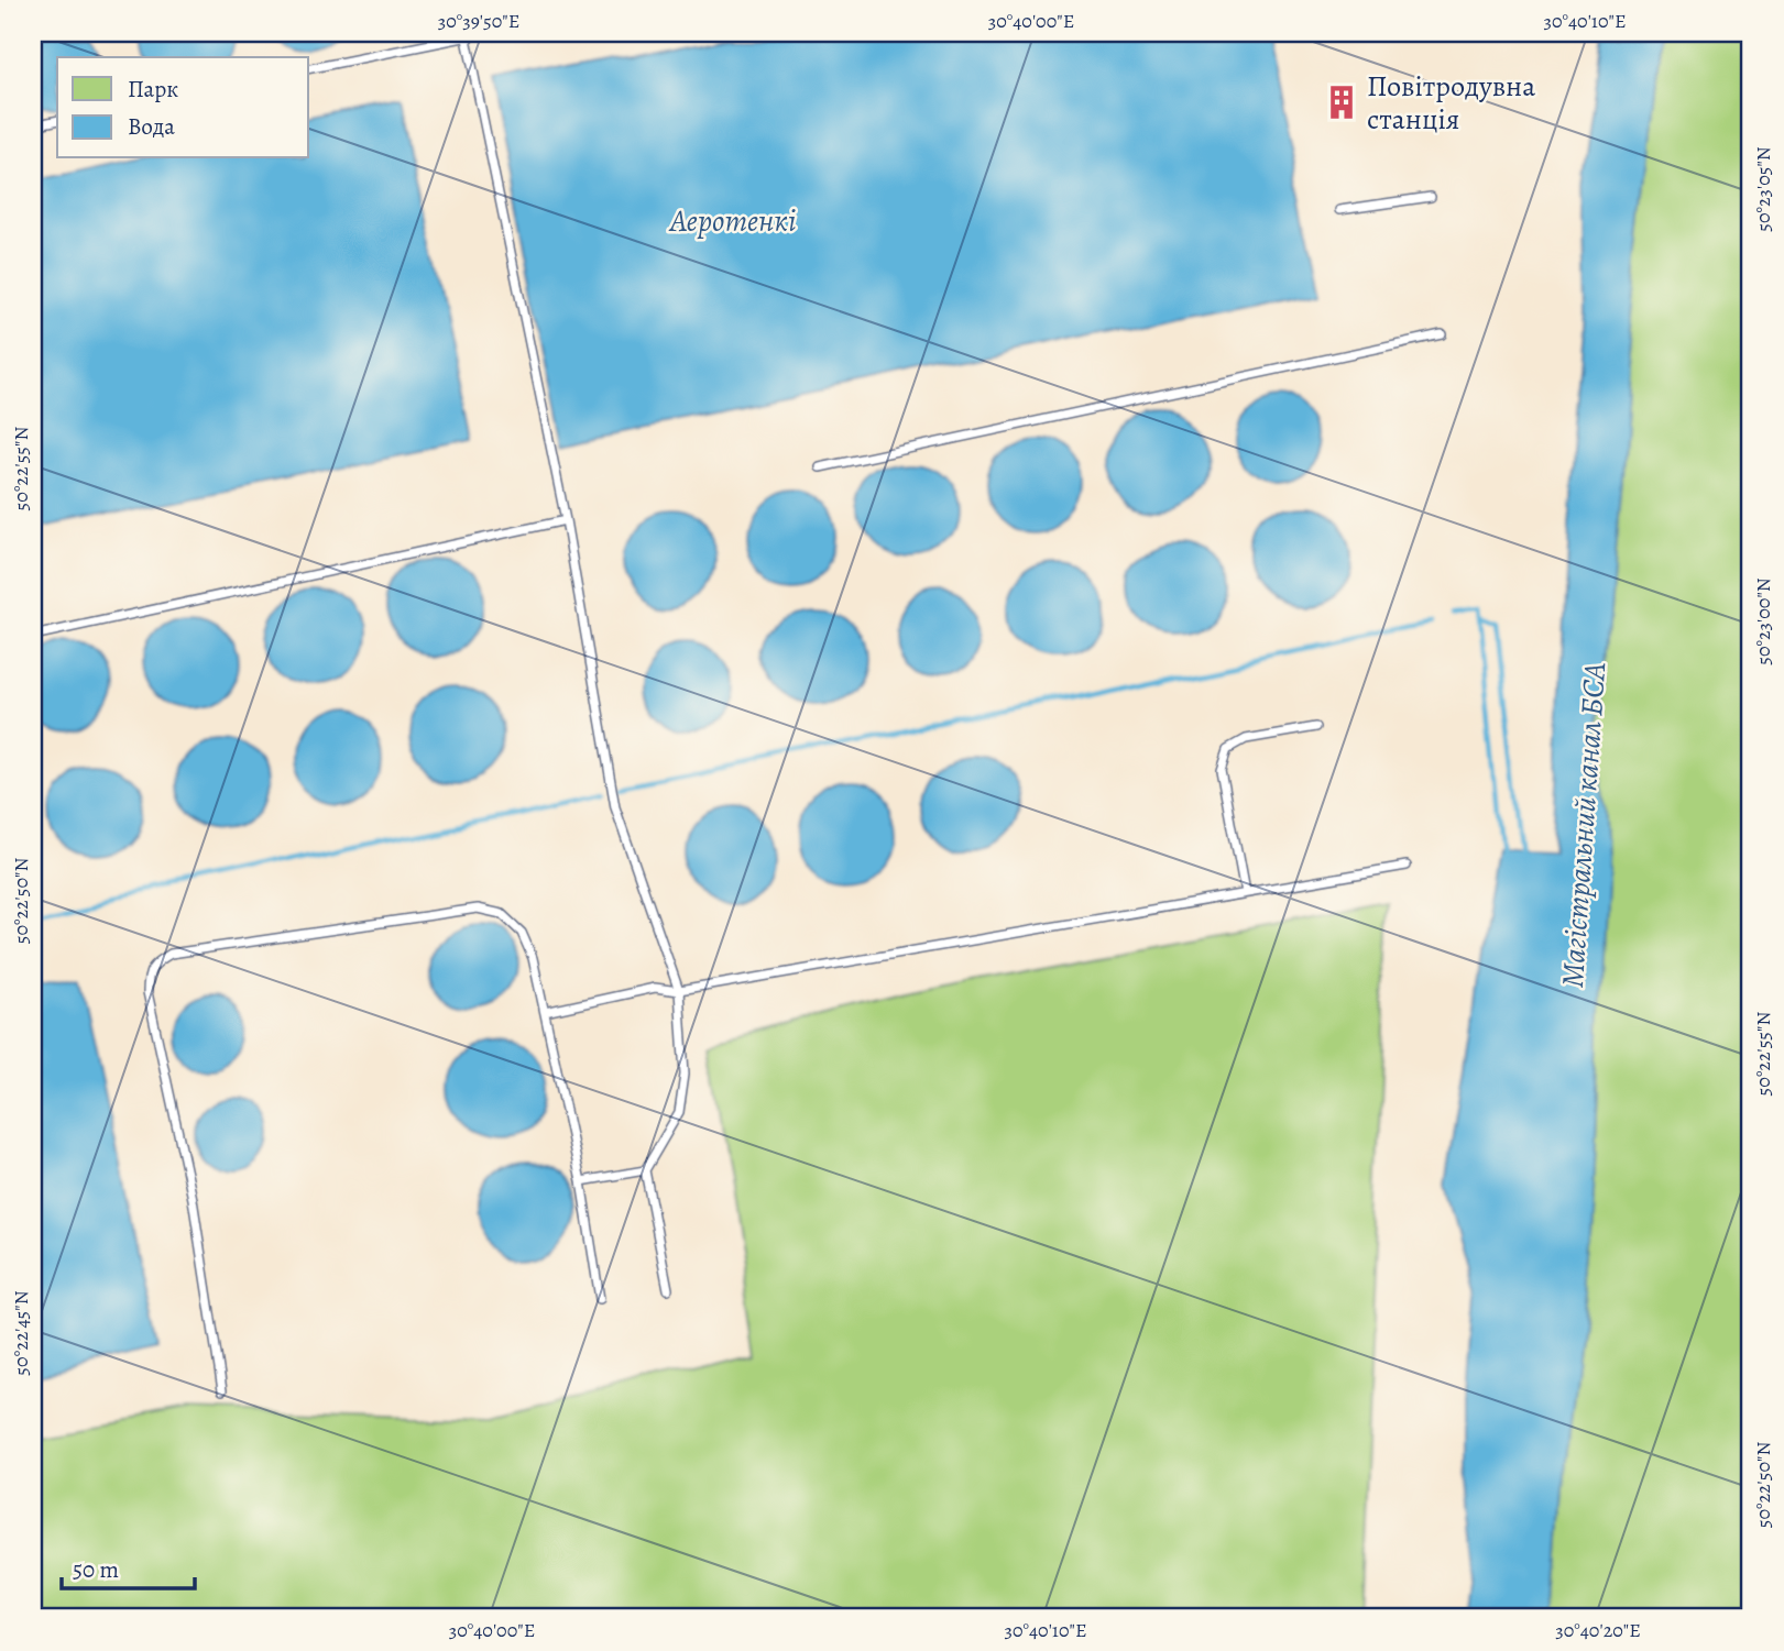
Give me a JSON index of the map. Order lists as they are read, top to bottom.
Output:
{
  "water": ["Аеротенкі", "Магістральний канал БСА"],
  "places": {
    "building": ["Повітродувна станція"]
  },
  "legend": ["Парк", "Вода"],
  "scale_bar": "50 m",
  "coordinates": [
    "30°39'50\"E",
    "30°40'00\"E",
    "30°40'10\"E",
    "50°23'05\"N",
    "50°22'55\"N",
    "50°23'00\"N",
    "50°22'50\"N",
    "50°22'45\"N",
    "30°40'20\"E"
  ]
}
